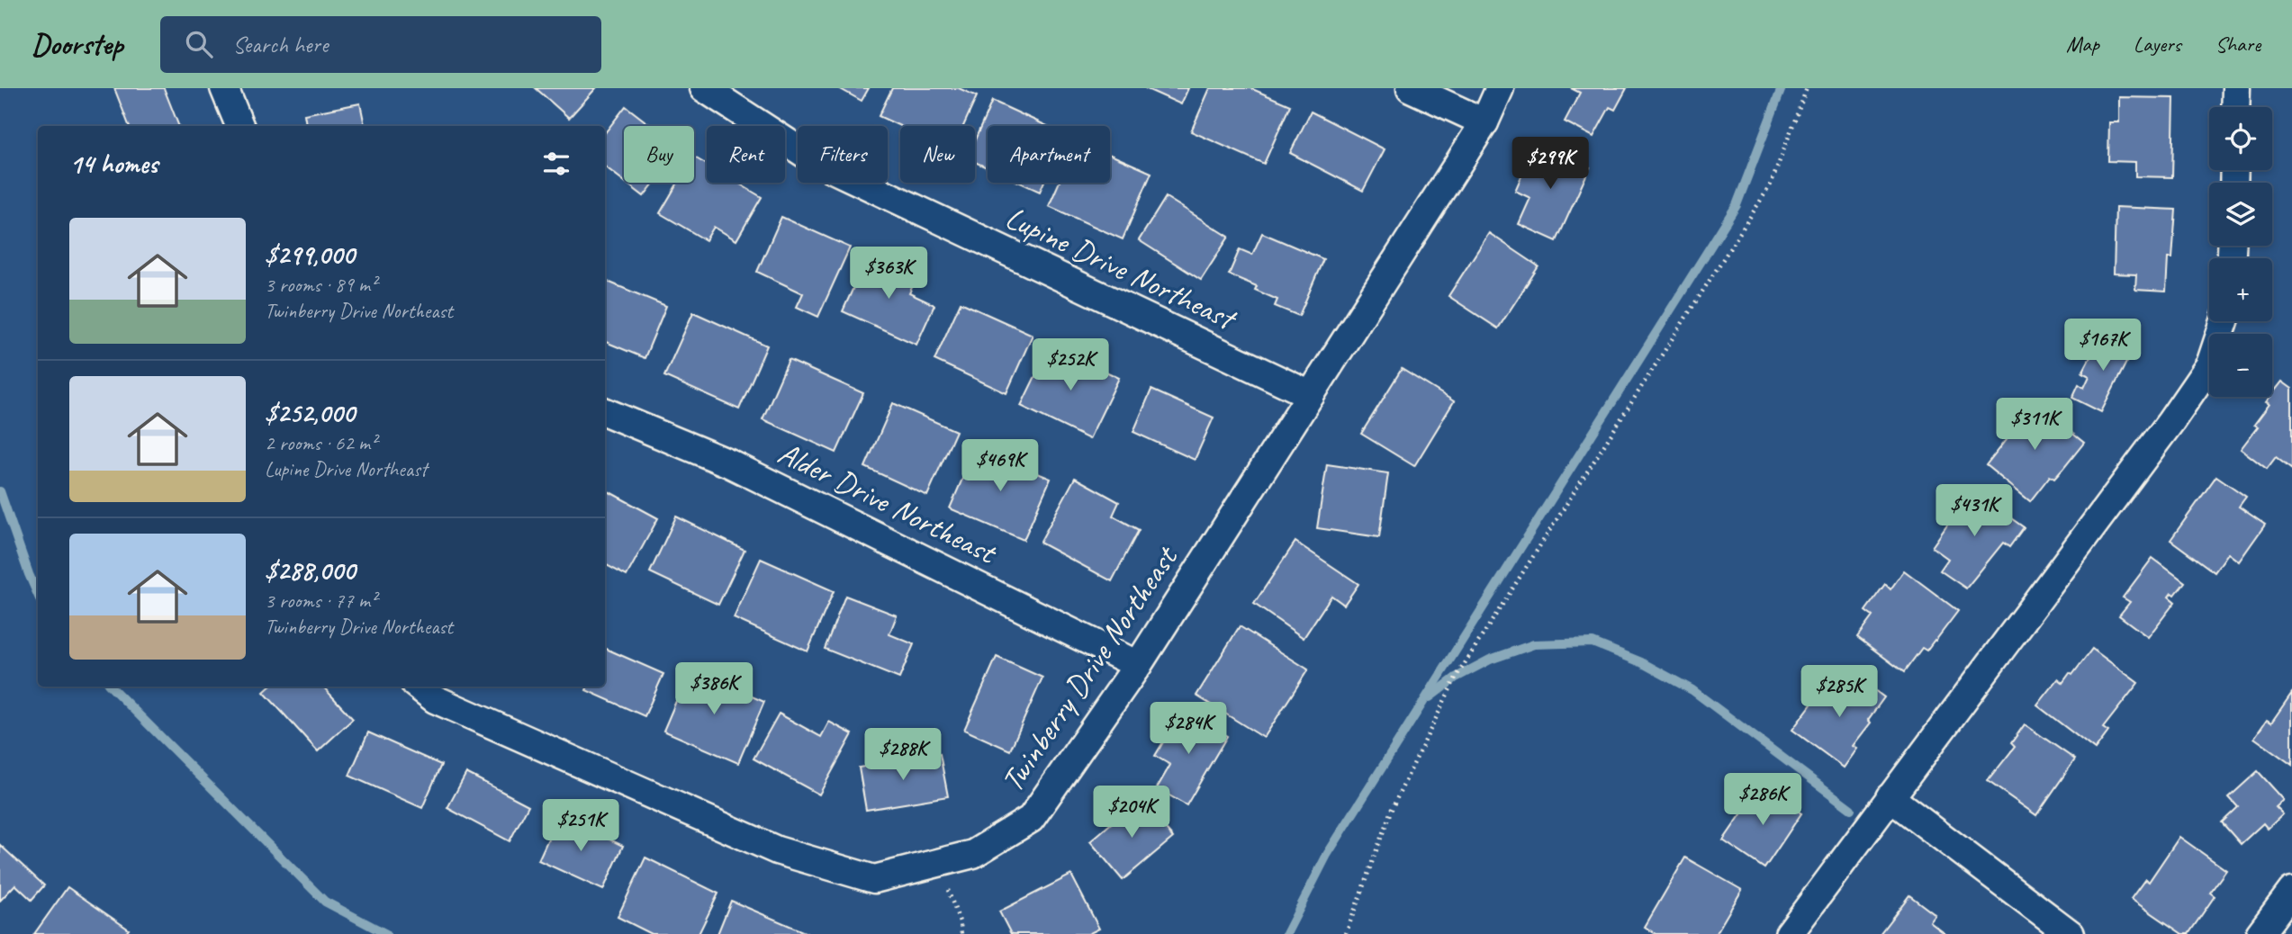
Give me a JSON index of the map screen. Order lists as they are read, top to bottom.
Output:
{
  "streets": {
    "street": ["Lupine Drive Northeast", "Alder Drive Northeast", "Twinberry Drive Northeast"]
  },
  "crossings": [
    ["Lupine Drive Northeast", "Twinberry Drive Northeast"],
    ["Alder Drive Northeast", "Twinberry Drive Northeast"]
  ],
  "page": {
    "header": "Doorstep",
    "search": "Search here",
    "nav": ["Map", "Layers", "Share"],
    "map_buttons": ["+", "−"],
    "chip": [
      "Buy",
      "Rent",
      "Filters",
      "New",
      "Apartment"
    ],
    "heading": "14 homes",
    "price": [
      "$299K",
      "$363K",
      "$167K",
      "$252K",
      "$311K",
      "$469K",
      "$431K",
      "$386K",
      "$285K",
      "$284K",
      "$288K",
      "$286K",
      "$204K",
      "$251K"
    ],
    "list": [
      {
        "name": "$299,000",
        "note": "3 rooms · 89 m² · Twinberry Drive Northeast"
      },
      {
        "name": "$252,000",
        "note": "2 rooms · 62 m² · Lupine Drive Northeast"
      },
      {
        "name": "$288,000",
        "note": "3 rooms · 77 m² · Twinberry Drive Northeast"
      }
    ]
  }
}
